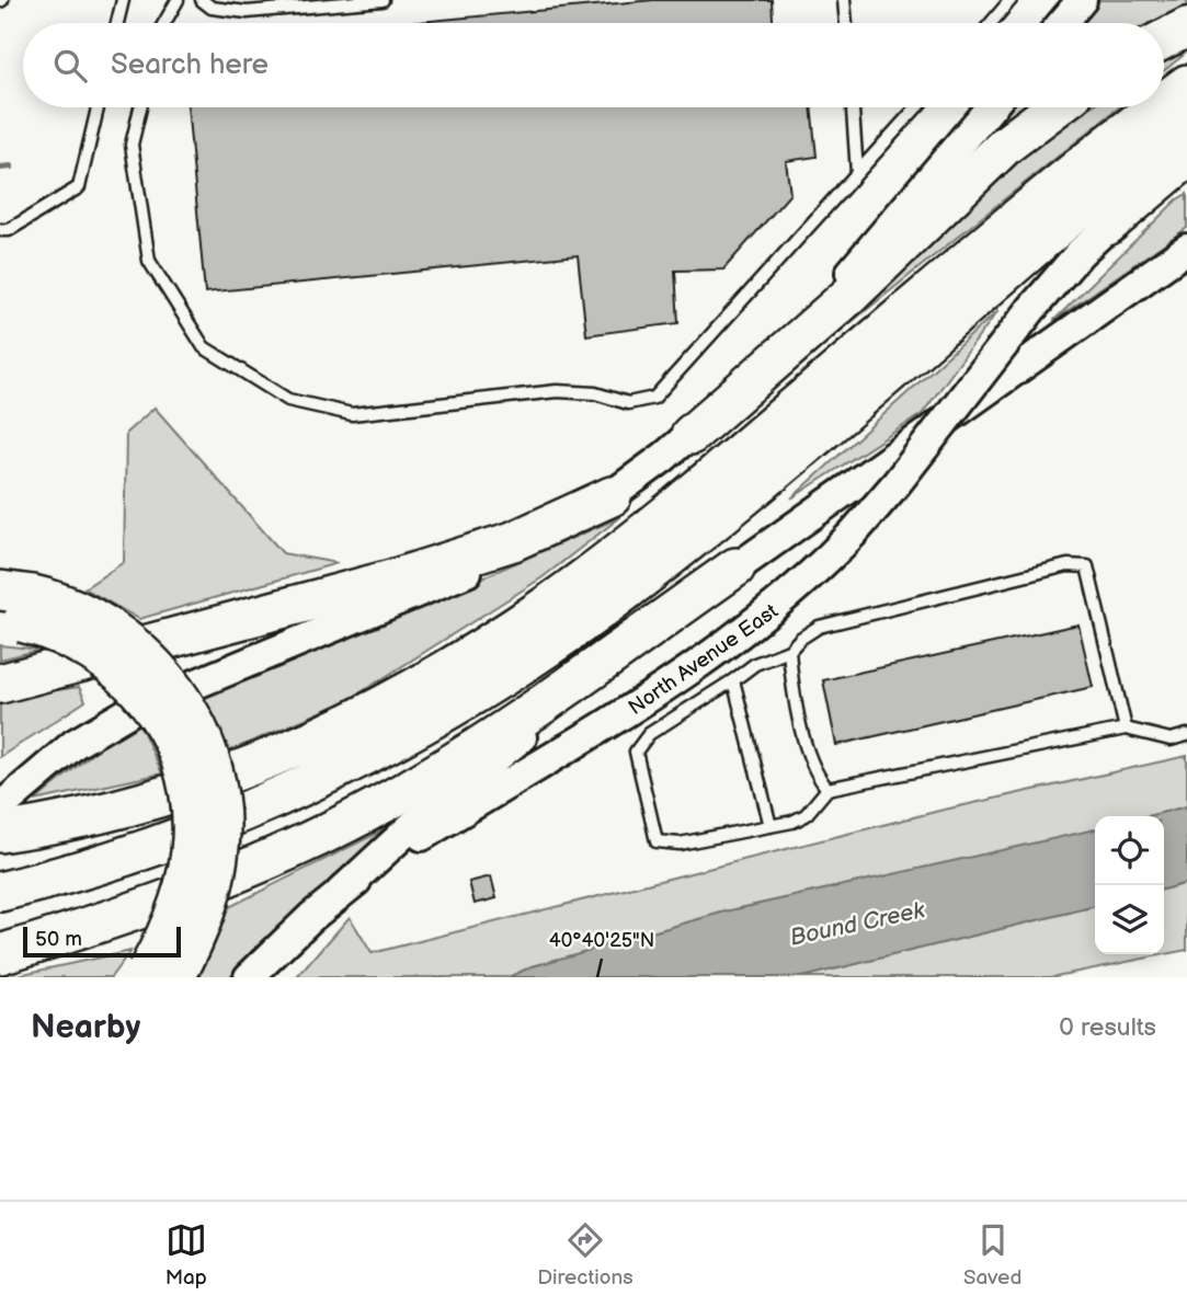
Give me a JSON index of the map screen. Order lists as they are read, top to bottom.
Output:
{
  "streets": {
    "street": ["North Avenue East"]
  },
  "water": ["Bound Creek"],
  "scale_bar": "50 m",
  "page": {
    "search": "Search here",
    "scale": "50 m",
    "heading": ["Nearby", "0 results"],
    "nav": ["Map", "Directions", "Saved"]
  },
  "coordinates": ["40°40'25\"N"]
}
